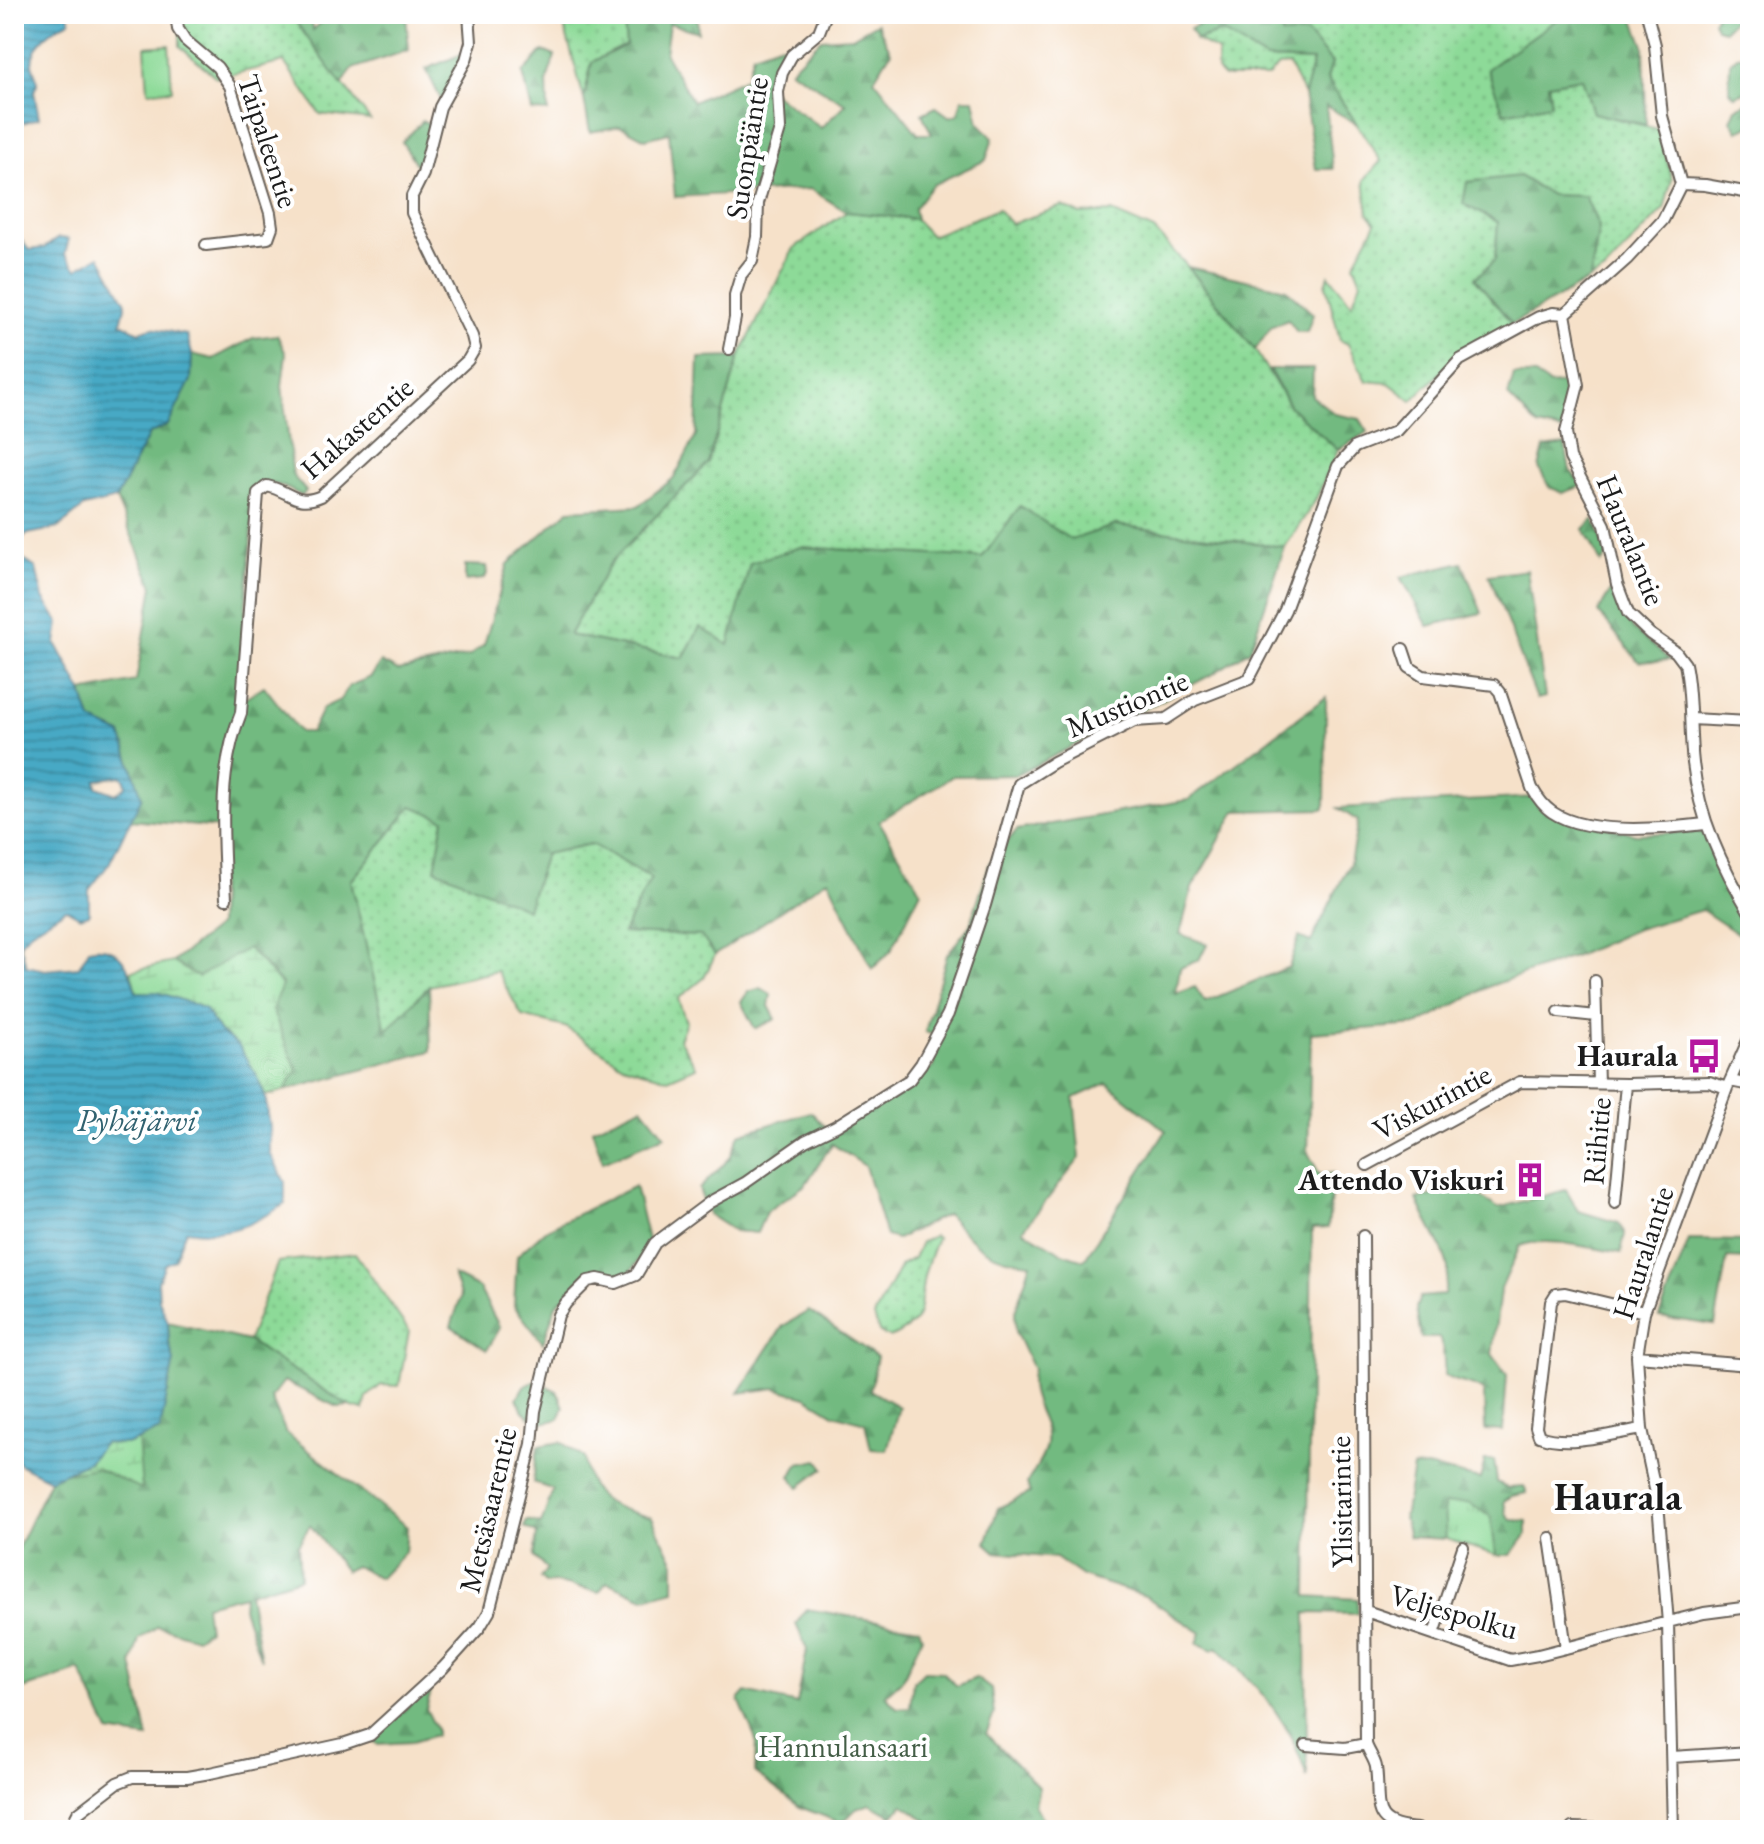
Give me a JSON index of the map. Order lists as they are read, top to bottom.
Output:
{
  "streets": {
    "street": [
      "Taipaleentie",
      "Suonpääntie",
      "Hakastentie",
      "Hauralantie",
      "Mustiontie",
      "Viskurintie",
      "Riihitie",
      "Ylisitarintie",
      "Metsäsaarentie",
      "Veljespolku"
    ]
  },
  "crossings": [
    ["Hauralantie", "Mustiontie"],
    ["Hauralantie", "Viskurintie"],
    ["Hauralantie", "Veljespolku"],
    ["Mustiontie", "Metsäsaarentie"],
    ["Viskurintie", "Riihitie"],
    ["Ylisitarintie", "Veljespolku"]
  ],
  "districts": ["Haurala"],
  "water": ["Pyhäjärvi"],
  "parks": ["Hannulansaari"],
  "places": {
    "bus stop": ["Haurala"],
    "building": ["Attendo Viskuri"]
  }
}
